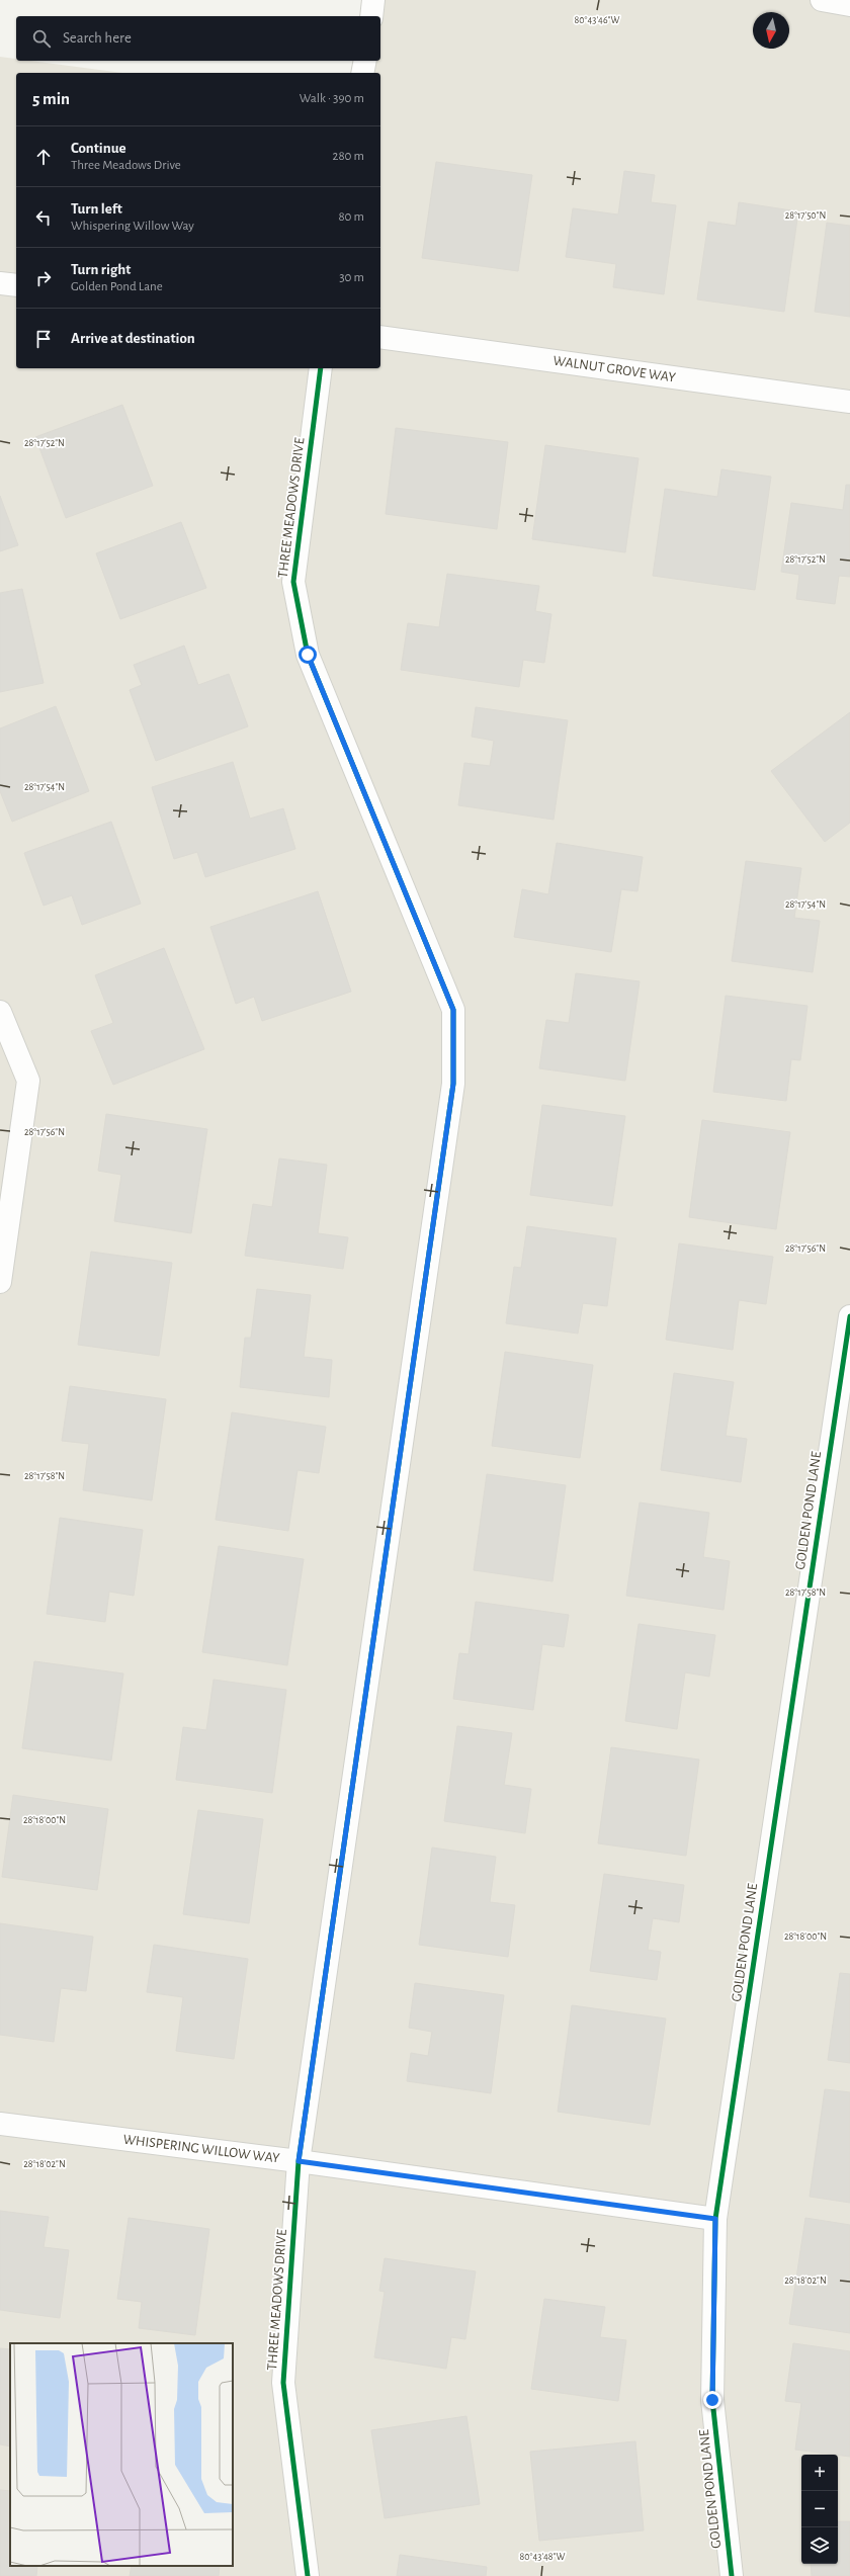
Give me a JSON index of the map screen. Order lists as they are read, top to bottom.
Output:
{
  "streets": {
    "street": [
      "WALNUT GROVE WAY",
      "THREE MEADOWS DRIVE",
      "GOLDEN POND LANE",
      "WHISPERING WILLOW WAY"
    ]
  },
  "crossings": [
    ["THREE MEADOWS DRIVE", "WHISPERING WILLOW WAY"],
    ["GOLDEN POND LANE", "WHISPERING WILLOW WAY"]
  ],
  "north": "bottom",
  "page": {
    "search": "Search here",
    "heading": ["5 min", "Walk · 390 m"],
    "list": [
      ["Continue", "Three Meadows Drive", "280 m"],
      ["Turn left", "Whispering Willow Way", "80 m"],
      ["Turn right", "Golden Pond Lane", "30 m"],
      "Arrive at destination"
    ],
    "map_buttons": ["+", "−"]
  },
  "coordinates": [
    "80°43'46\"W",
    "28°17'50\"N",
    "28°17'52\"N",
    "28°17'54\"N",
    "28°17'56\"N",
    "28°17'58\"N",
    "28°18'00\"N",
    "28°18'02\"N",
    "80°43'48\"W"
  ]
}
